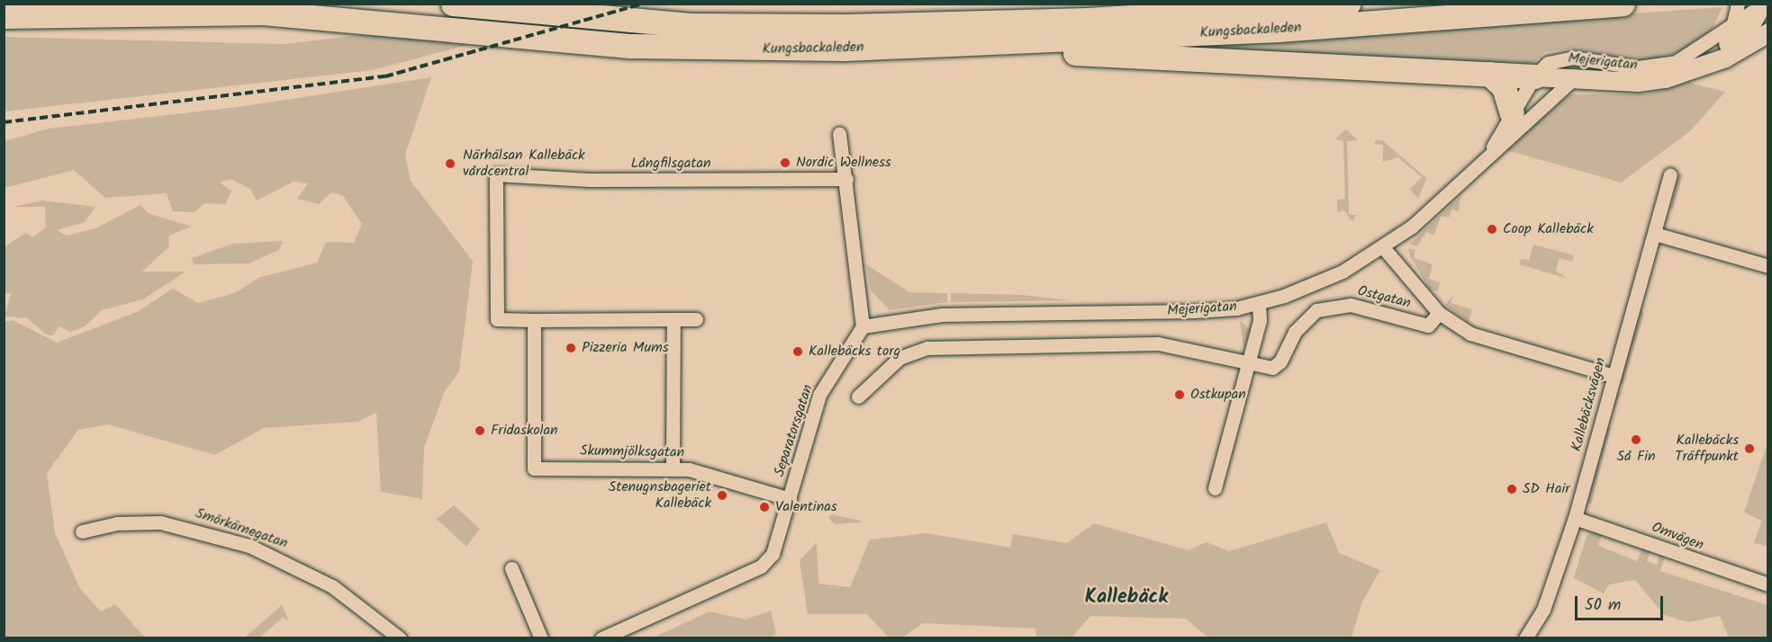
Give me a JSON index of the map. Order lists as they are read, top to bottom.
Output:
{
  "streets": {
    "highway": ["Kungsbackaleden"],
    "main road": ["Mejerigatan"],
    "street": [
      "Långfilsgatan",
      "Ostgatan",
      "Kallebäcksvägen",
      "Separatorsgatan",
      "Skummjölksgatan",
      "Smörkärnegatan",
      "Omvägen"
    ]
  },
  "crossings": [
    ["Mejerigatan", "Ostgatan"],
    ["Mejerigatan", "Separatorsgatan"],
    ["Långfilsgatan", "Skummjölksgatan"],
    ["Ostgatan", "Kallebäcksvägen"],
    ["Kallebäcksvägen", "Omvägen"],
    ["Separatorsgatan", "Skummjölksgatan"]
  ],
  "districts": ["Kallebäck"],
  "places": [
    "Nordic Wellness",
    "Närhälsan Kallebäck vårdcentral",
    "Coop Kallebäck",
    "Pizzeria Mums",
    "Kallebäcks torg",
    "Ostkupan",
    "Fridaskolan",
    "Så Fin",
    "Kallebäcks Träffpunkt",
    "SD Hair",
    "Stenugnsbageriet Kallebäck",
    "Valentinas"
  ],
  "scale_bar": "50 m"
}
